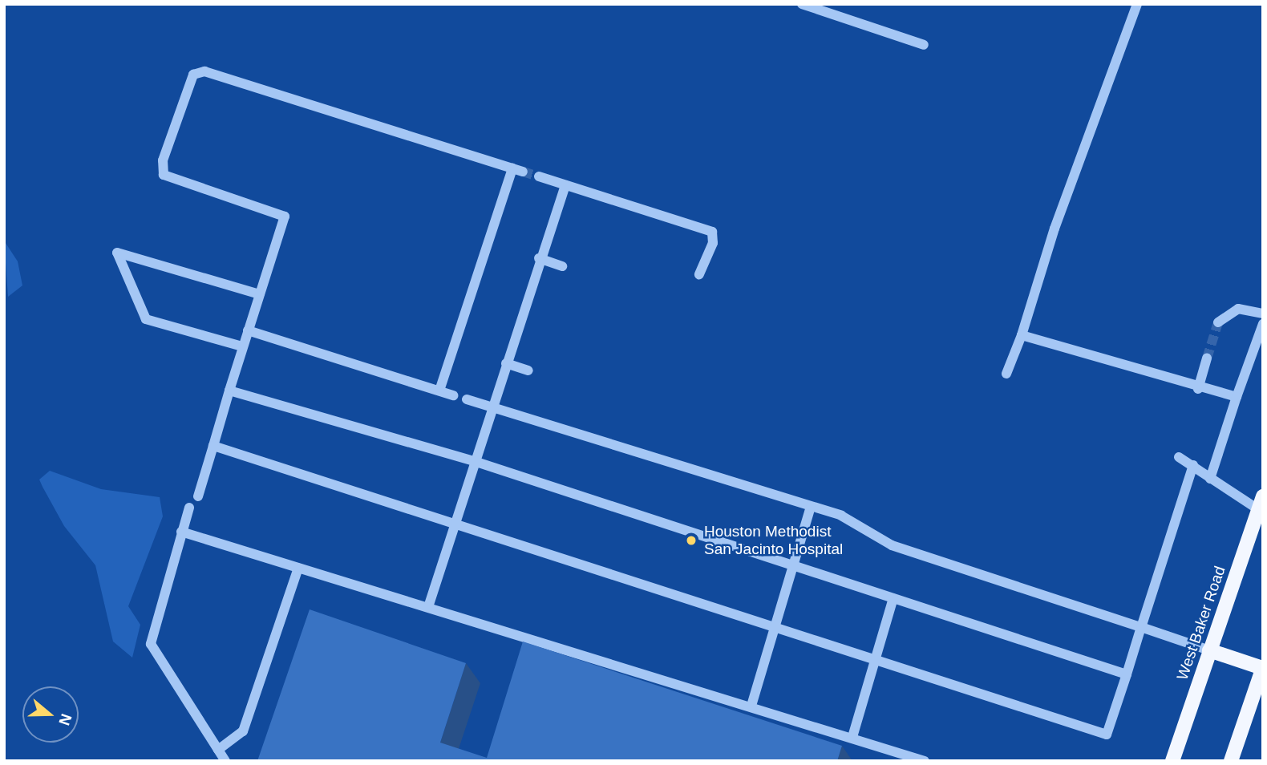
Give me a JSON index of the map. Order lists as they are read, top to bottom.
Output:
{
  "streets": {
    "main road": ["West Baker Road"]
  },
  "places": ["Houston Methodist San Jacinto Hospital"],
  "north": "right"
}
